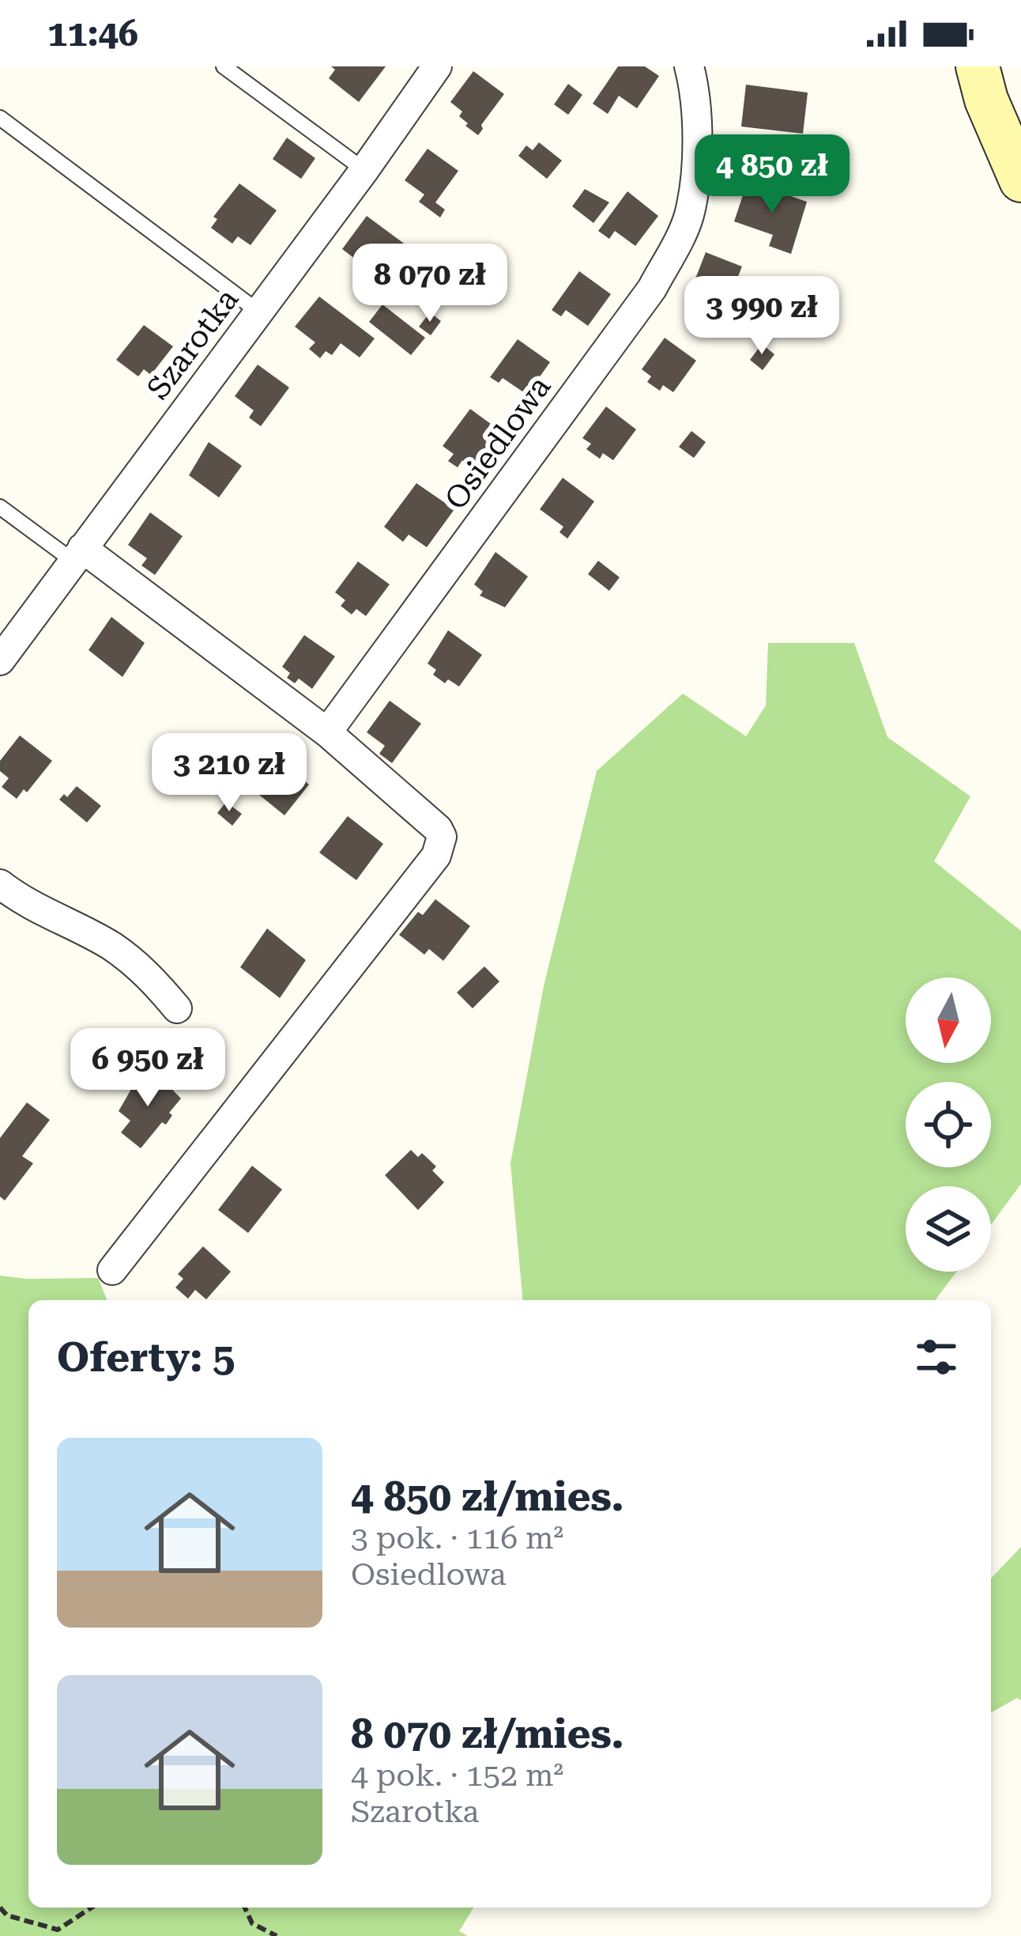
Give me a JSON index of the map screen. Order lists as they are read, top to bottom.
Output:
{
  "streets": {
    "street": ["Szarotka", "Osiedlowa"]
  },
  "north": "bottom",
  "page": {
    "status": "11:46",
    "price": [
      "4 850 zł",
      "8 070 zł",
      "3 990 zł",
      "3 210 zł",
      "6 950 zł"
    ],
    "heading": "Oferty: 5",
    "list": [
      {
        "name": "4 850 zł/mies.",
        "note": "3 pok. · 116 m² · Osiedlowa"
      },
      {
        "name": "8 070 zł/mies.",
        "note": "4 pok. · 152 m² · Szarotka"
      }
    ]
  }
}
